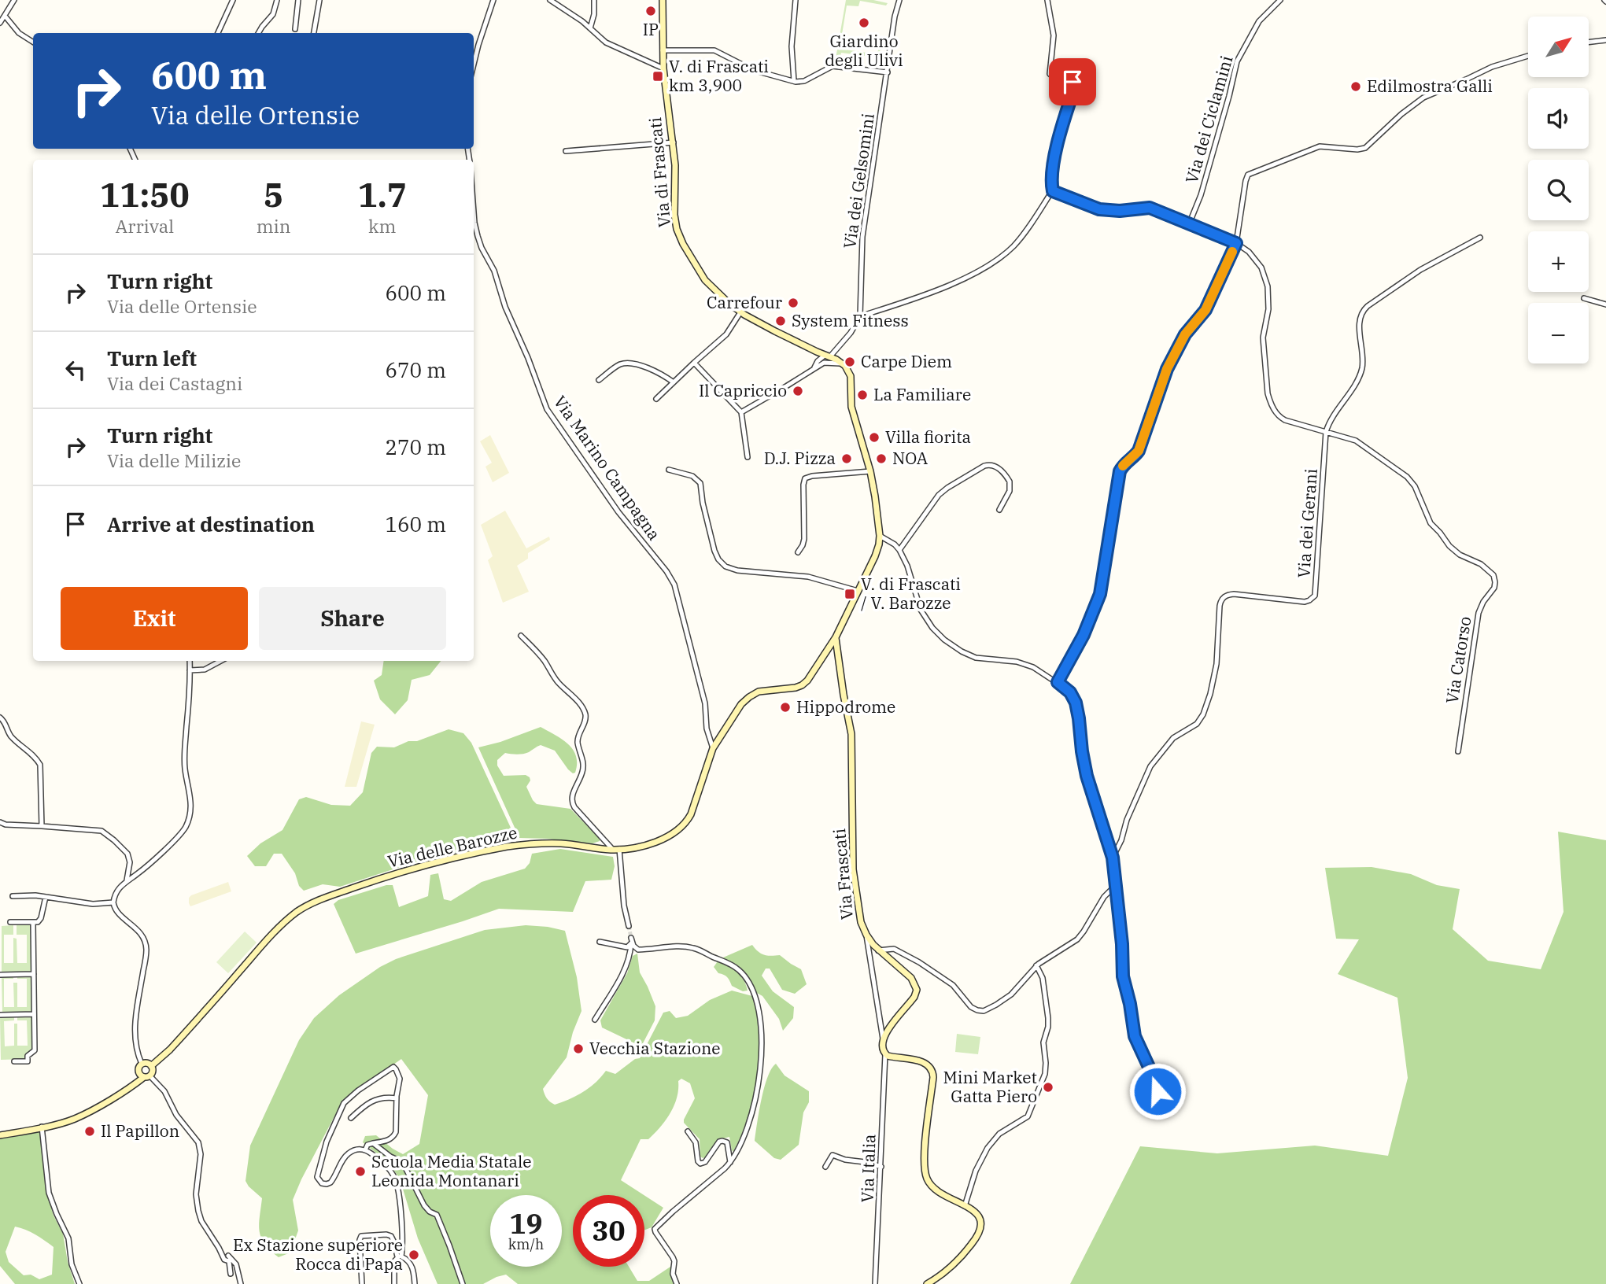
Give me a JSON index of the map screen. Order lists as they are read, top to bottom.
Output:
{
  "streets": {
    "main road": ["Via di Frascati", "Via delle Barozze", "Via Frascati"],
    "street": [
      "Via dei Ciclamini",
      "Via dei Gelsomini",
      "Via Marino Campagna",
      "Via dei Gerani",
      "Via Catorso",
      "Via Italia"
    ]
  },
  "crossings": [
    ["Via di Frascati", "Via delle Barozze"],
    ["Via di Frascati", "Via Frascati"],
    ["Via Marino Campagna", "Via delle Barozze"],
    ["Via dei Gerani", "Via Catorso"],
    ["Via delle Barozze", "Via Frascati"]
  ],
  "places": {
    "other": [
      "IP",
      "Giardino degli Ulivi",
      "Edilmostra Galli",
      "Carrefour",
      "System Fitness",
      "Carpe Diem",
      "Il Capriccio",
      "La Familiare",
      "Villa fiorita",
      "D.J. Pizza",
      "NOA",
      "Hippodrome",
      "Vecchia Stazione",
      "Mini Market Gatta Piero",
      "Il Papillon",
      "Scuola Media Statale Leonida Montanari",
      "Ex Stazione superiore Rocca di Papa"
    ],
    "transit": ["V. di Frascati km 3,900", "V. di Frascati / V. Barozze"]
  },
  "north": "top right",
  "page": {
    "map_buttons": ["+", "−"],
    "turn": ["600 m", "Via delle Ortensie"],
    "eta": [
      "11:50",
      "Arrival",
      "5",
      "min",
      "1.7",
      "km"
    ],
    "list": [
      {
        "name": "Turn right",
        "note": "Via delle Ortensie",
        "value": "600 m"
      },
      {
        "name": "Turn left",
        "note": "Via dei Castagni",
        "value": "670 m"
      },
      {
        "name": "Turn right",
        "note": "Via delle Milizie",
        "value": "270 m"
      },
      {
        "name": "Arrive at destination",
        "value": "160 m"
      }
    ],
    "buttons": ["Exit", "Share"],
    "speed": "19 km/h",
    "limit": "30"
  }
}
